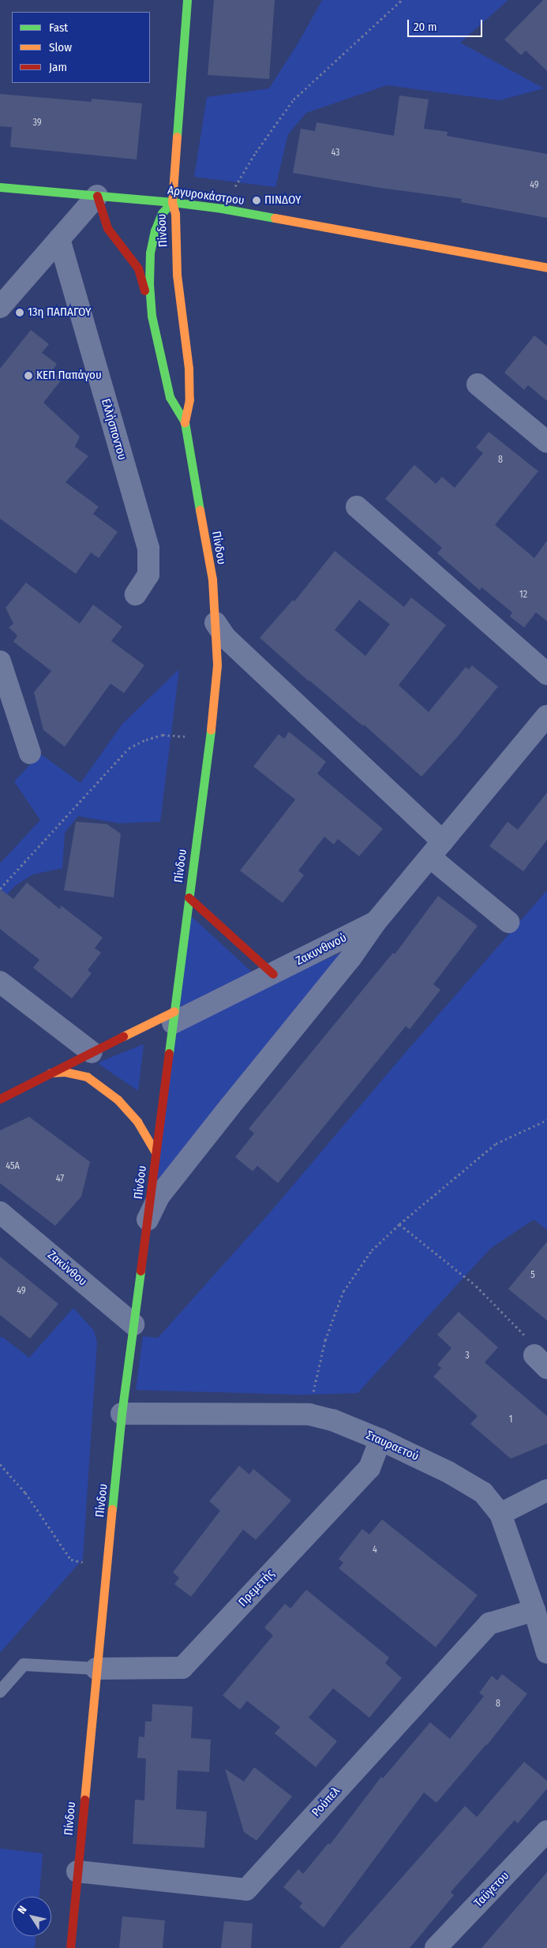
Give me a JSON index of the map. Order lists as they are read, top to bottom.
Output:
{
  "streets": {
    "street": [
      "Αργυροκάστρου",
      "Πίνδου",
      "Ελλήσποντου",
      "Ζακυνθινού",
      "Ζακύνθου",
      "Σταυραετού",
      "Πρεμετής",
      "Ρούπελ",
      "Ταϋγετου"
    ]
  },
  "crossings": [
    ["Αργυροκάστρου", "Πίνδου"],
    ["Πίνδου", "Ζακυνθινού"],
    ["Πίνδου", "Ζακύνθου"],
    ["Πίνδου", "Σταυραετού"],
    ["Πίνδου", "Πρεμετής"],
    ["Πίνδου", "Ρούπελ"],
    ["Σταυραετού", "Πρεμετής"],
    ["Σταυραετού", "Ρούπελ"]
  ],
  "places": ["ΠΙΝΔΟΥ", "13η ΠΑΠΑΓΟΥ", "ΚΕΠ Παπάγου"],
  "house_numbers": [
    "39",
    "43",
    "49",
    "8",
    "12",
    "45Α",
    "47",
    "5",
    "49",
    "3",
    "1",
    "4",
    "8"
  ],
  "legend": ["Fast", "Slow", "Jam"],
  "scale_bar": "20 m",
  "north": "top left"
}
